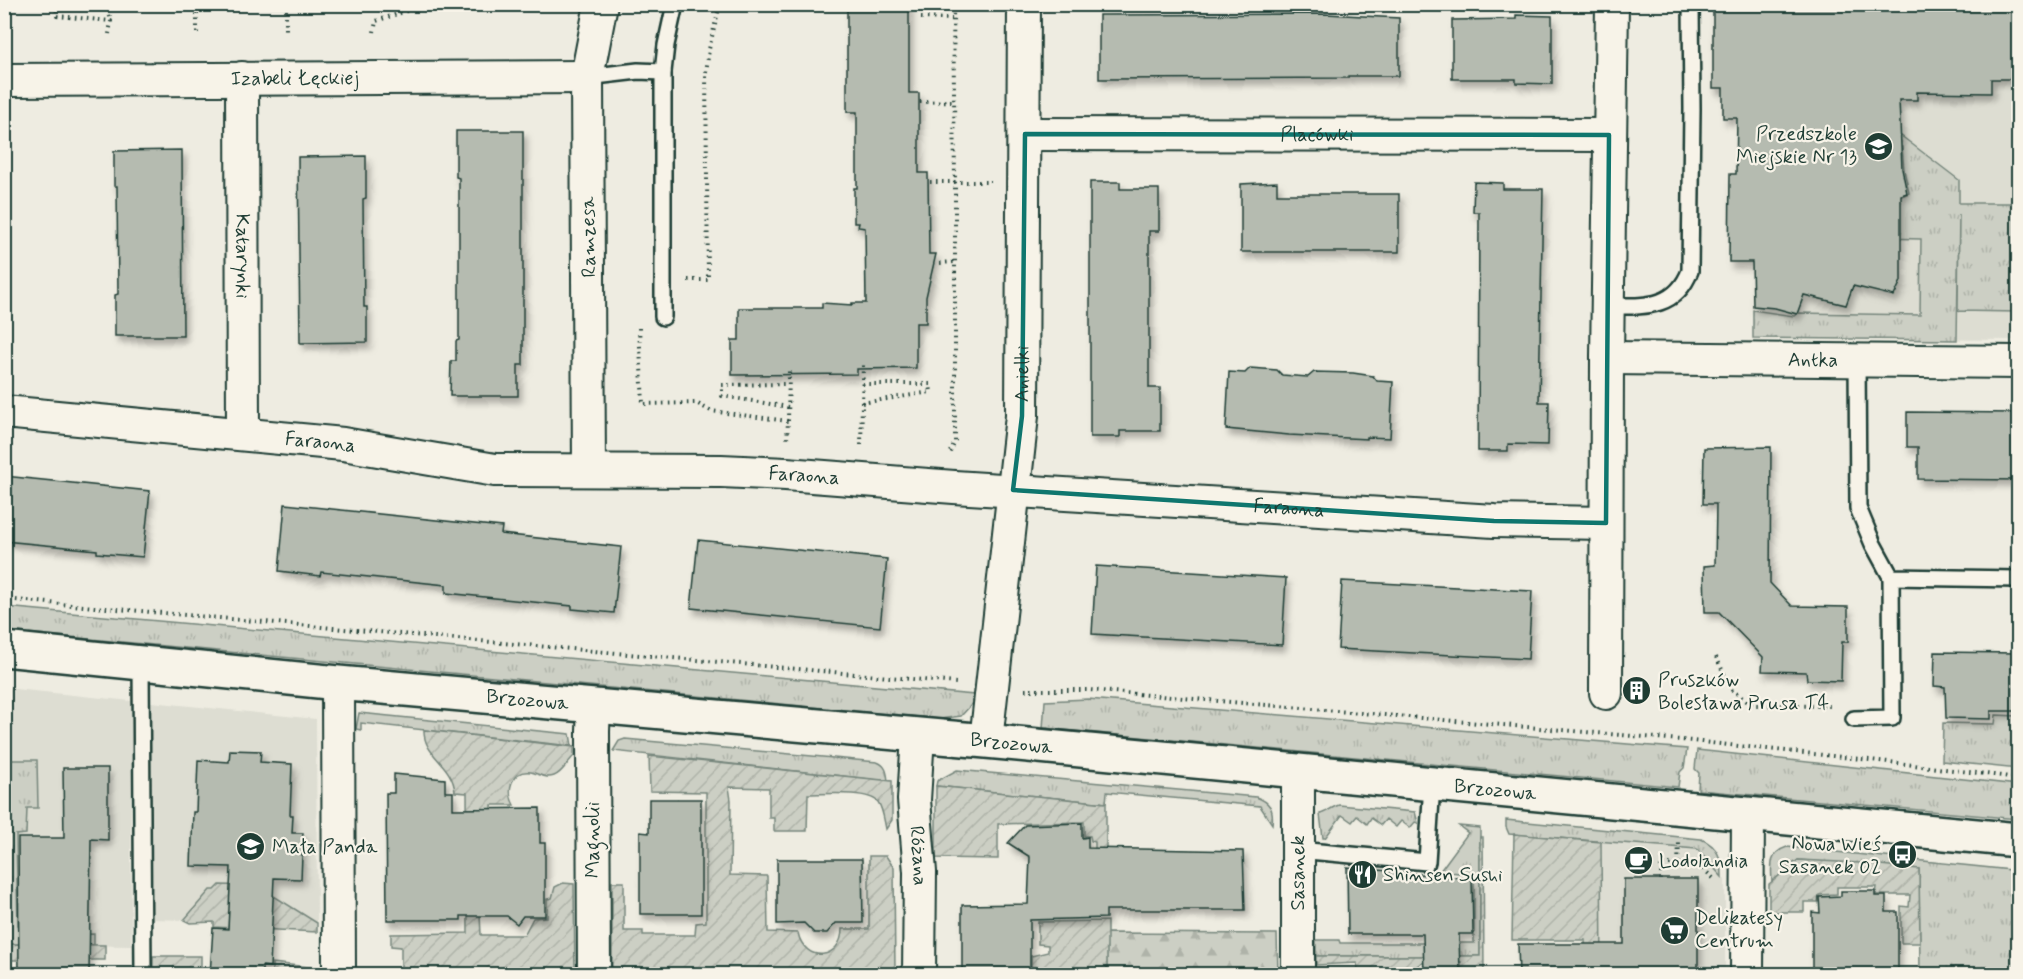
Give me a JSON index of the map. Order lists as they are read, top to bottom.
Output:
{
  "streets": {
    "street": [
      "Izabeli Łęckiej",
      "Placówki",
      "Ramzesa",
      "Katarynki",
      "Antka",
      "Anielki",
      "Faraona",
      "Brzozowa",
      "Magnolii",
      "Różana",
      "Sasanek"
    ]
  },
  "crossings": [
    ["Izabeli Łęckiej", "Ramzesa"],
    ["Izabeli Łęckiej", "Katarynki"],
    ["Placówki", "Anielki"],
    ["Ramzesa", "Faraona"],
    ["Katarynki", "Faraona"],
    ["Anielki", "Faraona"],
    ["Anielki", "Brzozowa"],
    ["Brzozowa", "Magnolii"],
    ["Brzozowa", "Różana"],
    ["Brzozowa", "Sasanek"]
  ],
  "places": {
    "school or university": ["Przedszkole Miejskie Nr 13", "Mała Panda"],
    "building": ["Pruszków Bolesława Prusa T4"],
    "bus stop": ["Nowa Wieś Sasanek 02"],
    "cafe": ["Lodolandia"],
    "restaurant": ["Shinsen Sushi"],
    "supermarket": ["Delikatesy Centrum"]
  }
}
